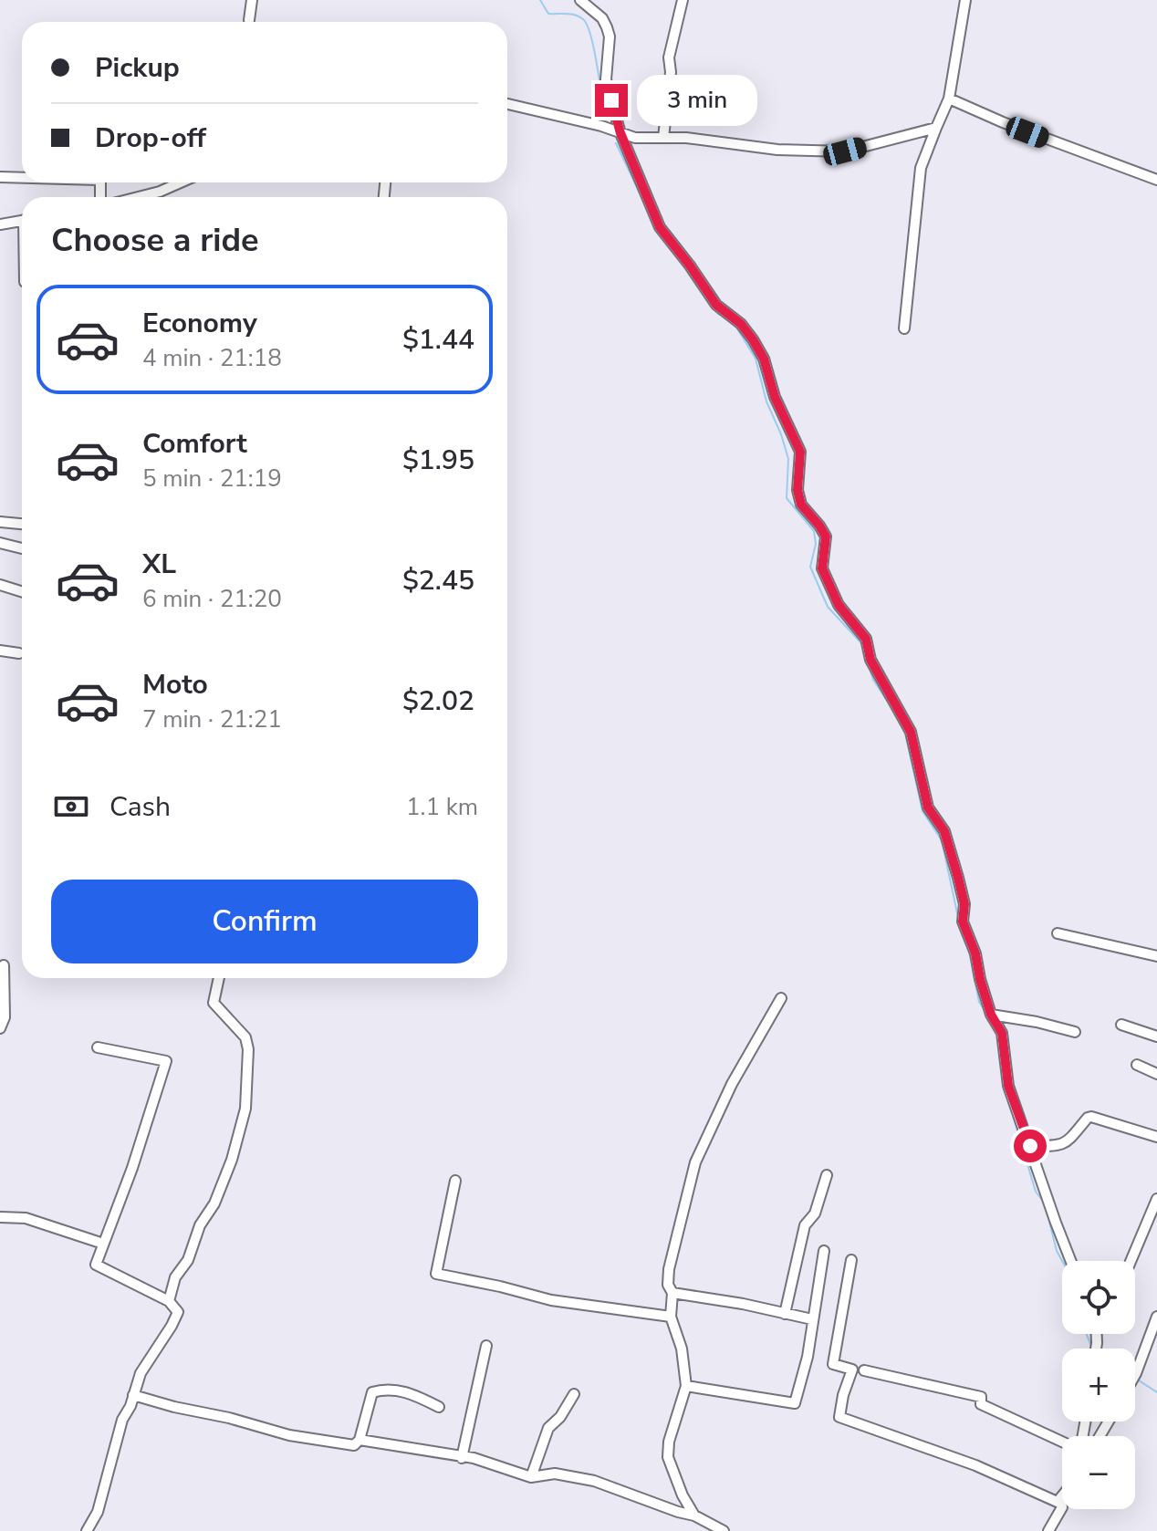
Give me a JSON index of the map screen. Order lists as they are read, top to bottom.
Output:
{
  "page": {
    "banner": ["Pickup", "Drop-off"],
    "bubble": "3 min",
    "heading": "Choose a ride",
    "list": [
      {
        "name": "Economy",
        "note": "4 min · 21:18",
        "value": "$1.44"
      },
      {
        "name": "Comfort",
        "note": "5 min · 21:19",
        "value": "$1.95"
      },
      {
        "name": "XL",
        "note": "6 min · 21:20",
        "value": "$2.45"
      },
      {
        "name": "Moto",
        "note": "7 min · 21:21",
        "value": "$2.02"
      }
    ],
    "pay": ["Cash", "1.1 km"],
    "buttons": "Confirm",
    "map_buttons": ["+", "−"]
  }
}
